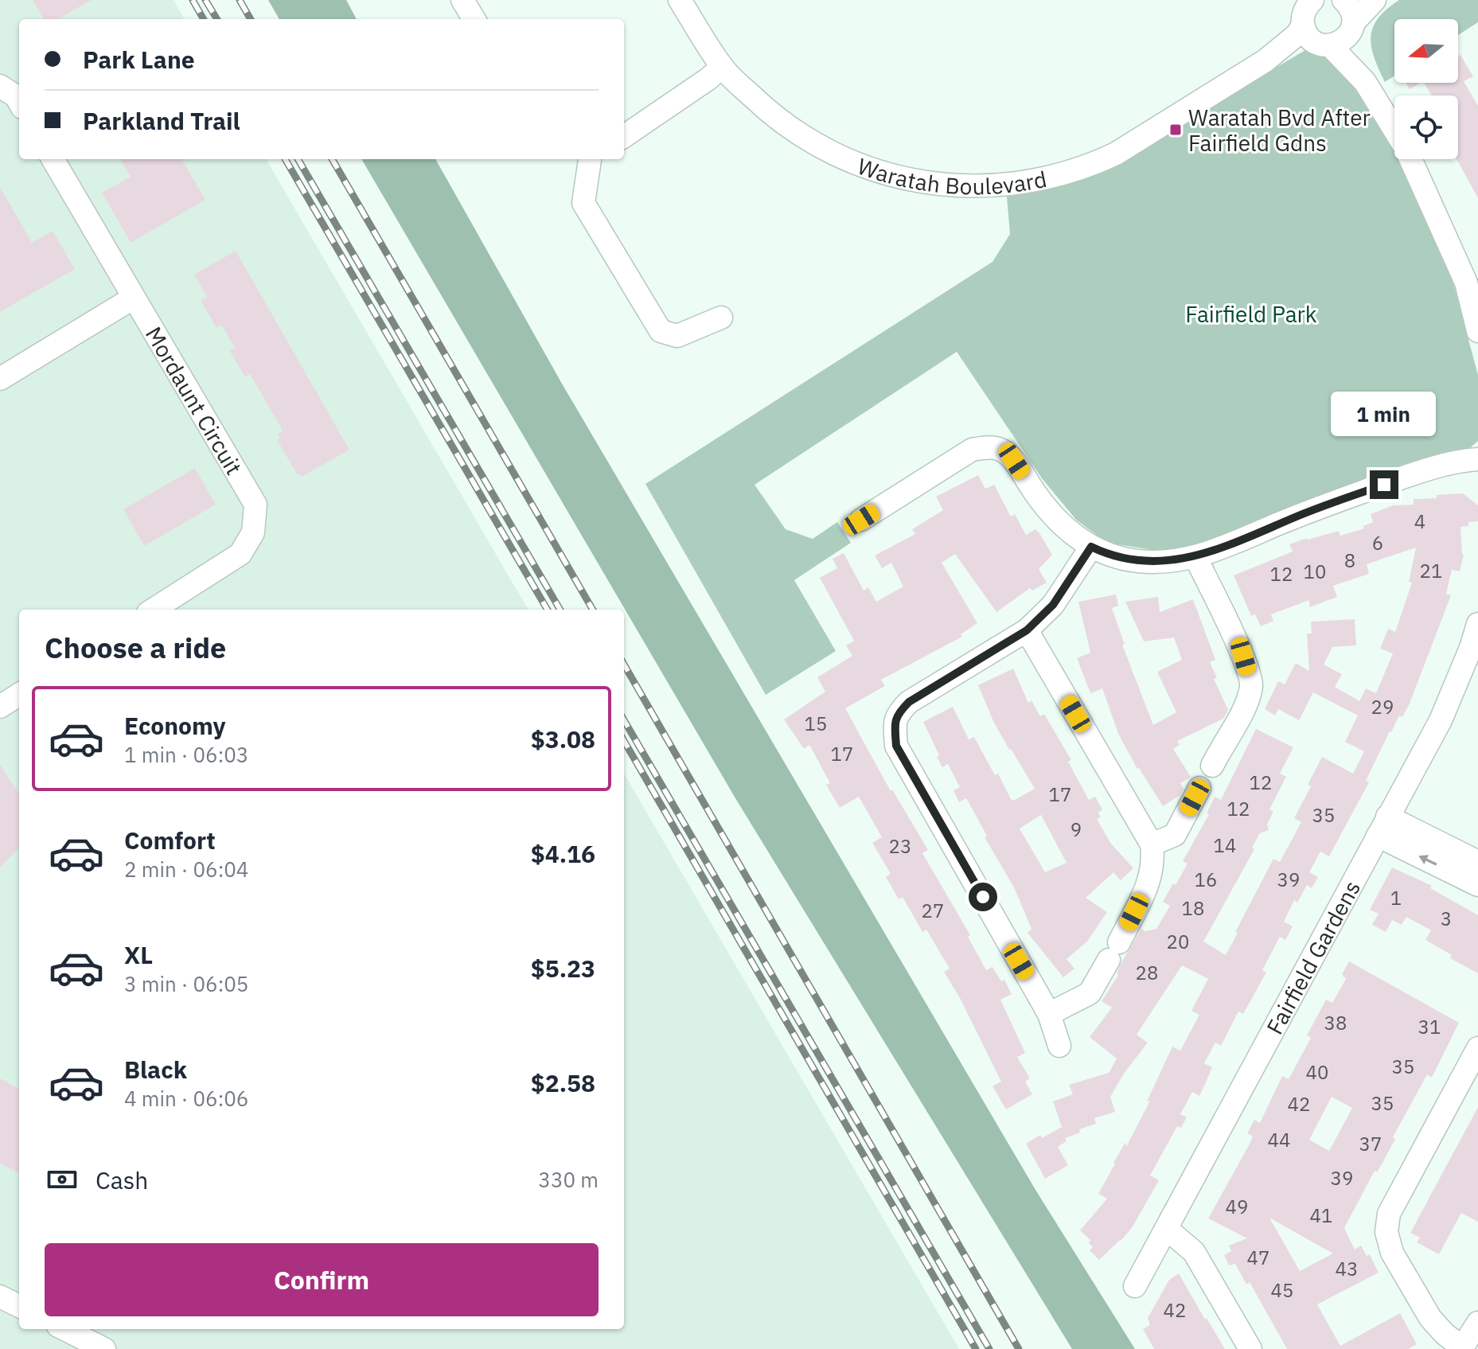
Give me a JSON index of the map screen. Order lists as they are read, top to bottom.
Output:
{
  "streets": {
    "street": ["Waratah Boulevard", "Mordaunt Circuit", "Fairfield Gardens"]
  },
  "parks": ["Fairfield Park"],
  "places": {
    "transit": ["Waratah Bvd After Fairfield Gdns"]
  },
  "house_numbers": [
    "4",
    "6",
    "8",
    "21",
    "10",
    "12",
    "29",
    "15",
    "17",
    "12",
    "17",
    "12",
    "35",
    "9",
    "14",
    "23",
    "16",
    "39",
    "1",
    "18",
    "27",
    "3",
    "20",
    "28",
    "38",
    "31",
    "35",
    "40",
    "35",
    "42",
    "44",
    "37",
    "39",
    "49",
    "41",
    "47",
    "43",
    "45",
    "42"
  ],
  "north": "left",
  "page": {
    "banner": ["Park Lane", "Parkland Trail"],
    "bubble": "1 min",
    "heading": "Choose a ride",
    "list": [
      {
        "name": "Economy",
        "note": "1 min · 06:03",
        "value": "$3.08"
      },
      {
        "name": "Comfort",
        "note": "2 min · 06:04",
        "value": "$4.16"
      },
      {
        "name": "XL",
        "note": "3 min · 06:05",
        "value": "$5.23"
      },
      {
        "name": "Black",
        "note": "4 min · 06:06",
        "value": "$2.58"
      }
    ],
    "pay": ["Cash", "330 m"],
    "buttons": "Confirm"
  }
}
